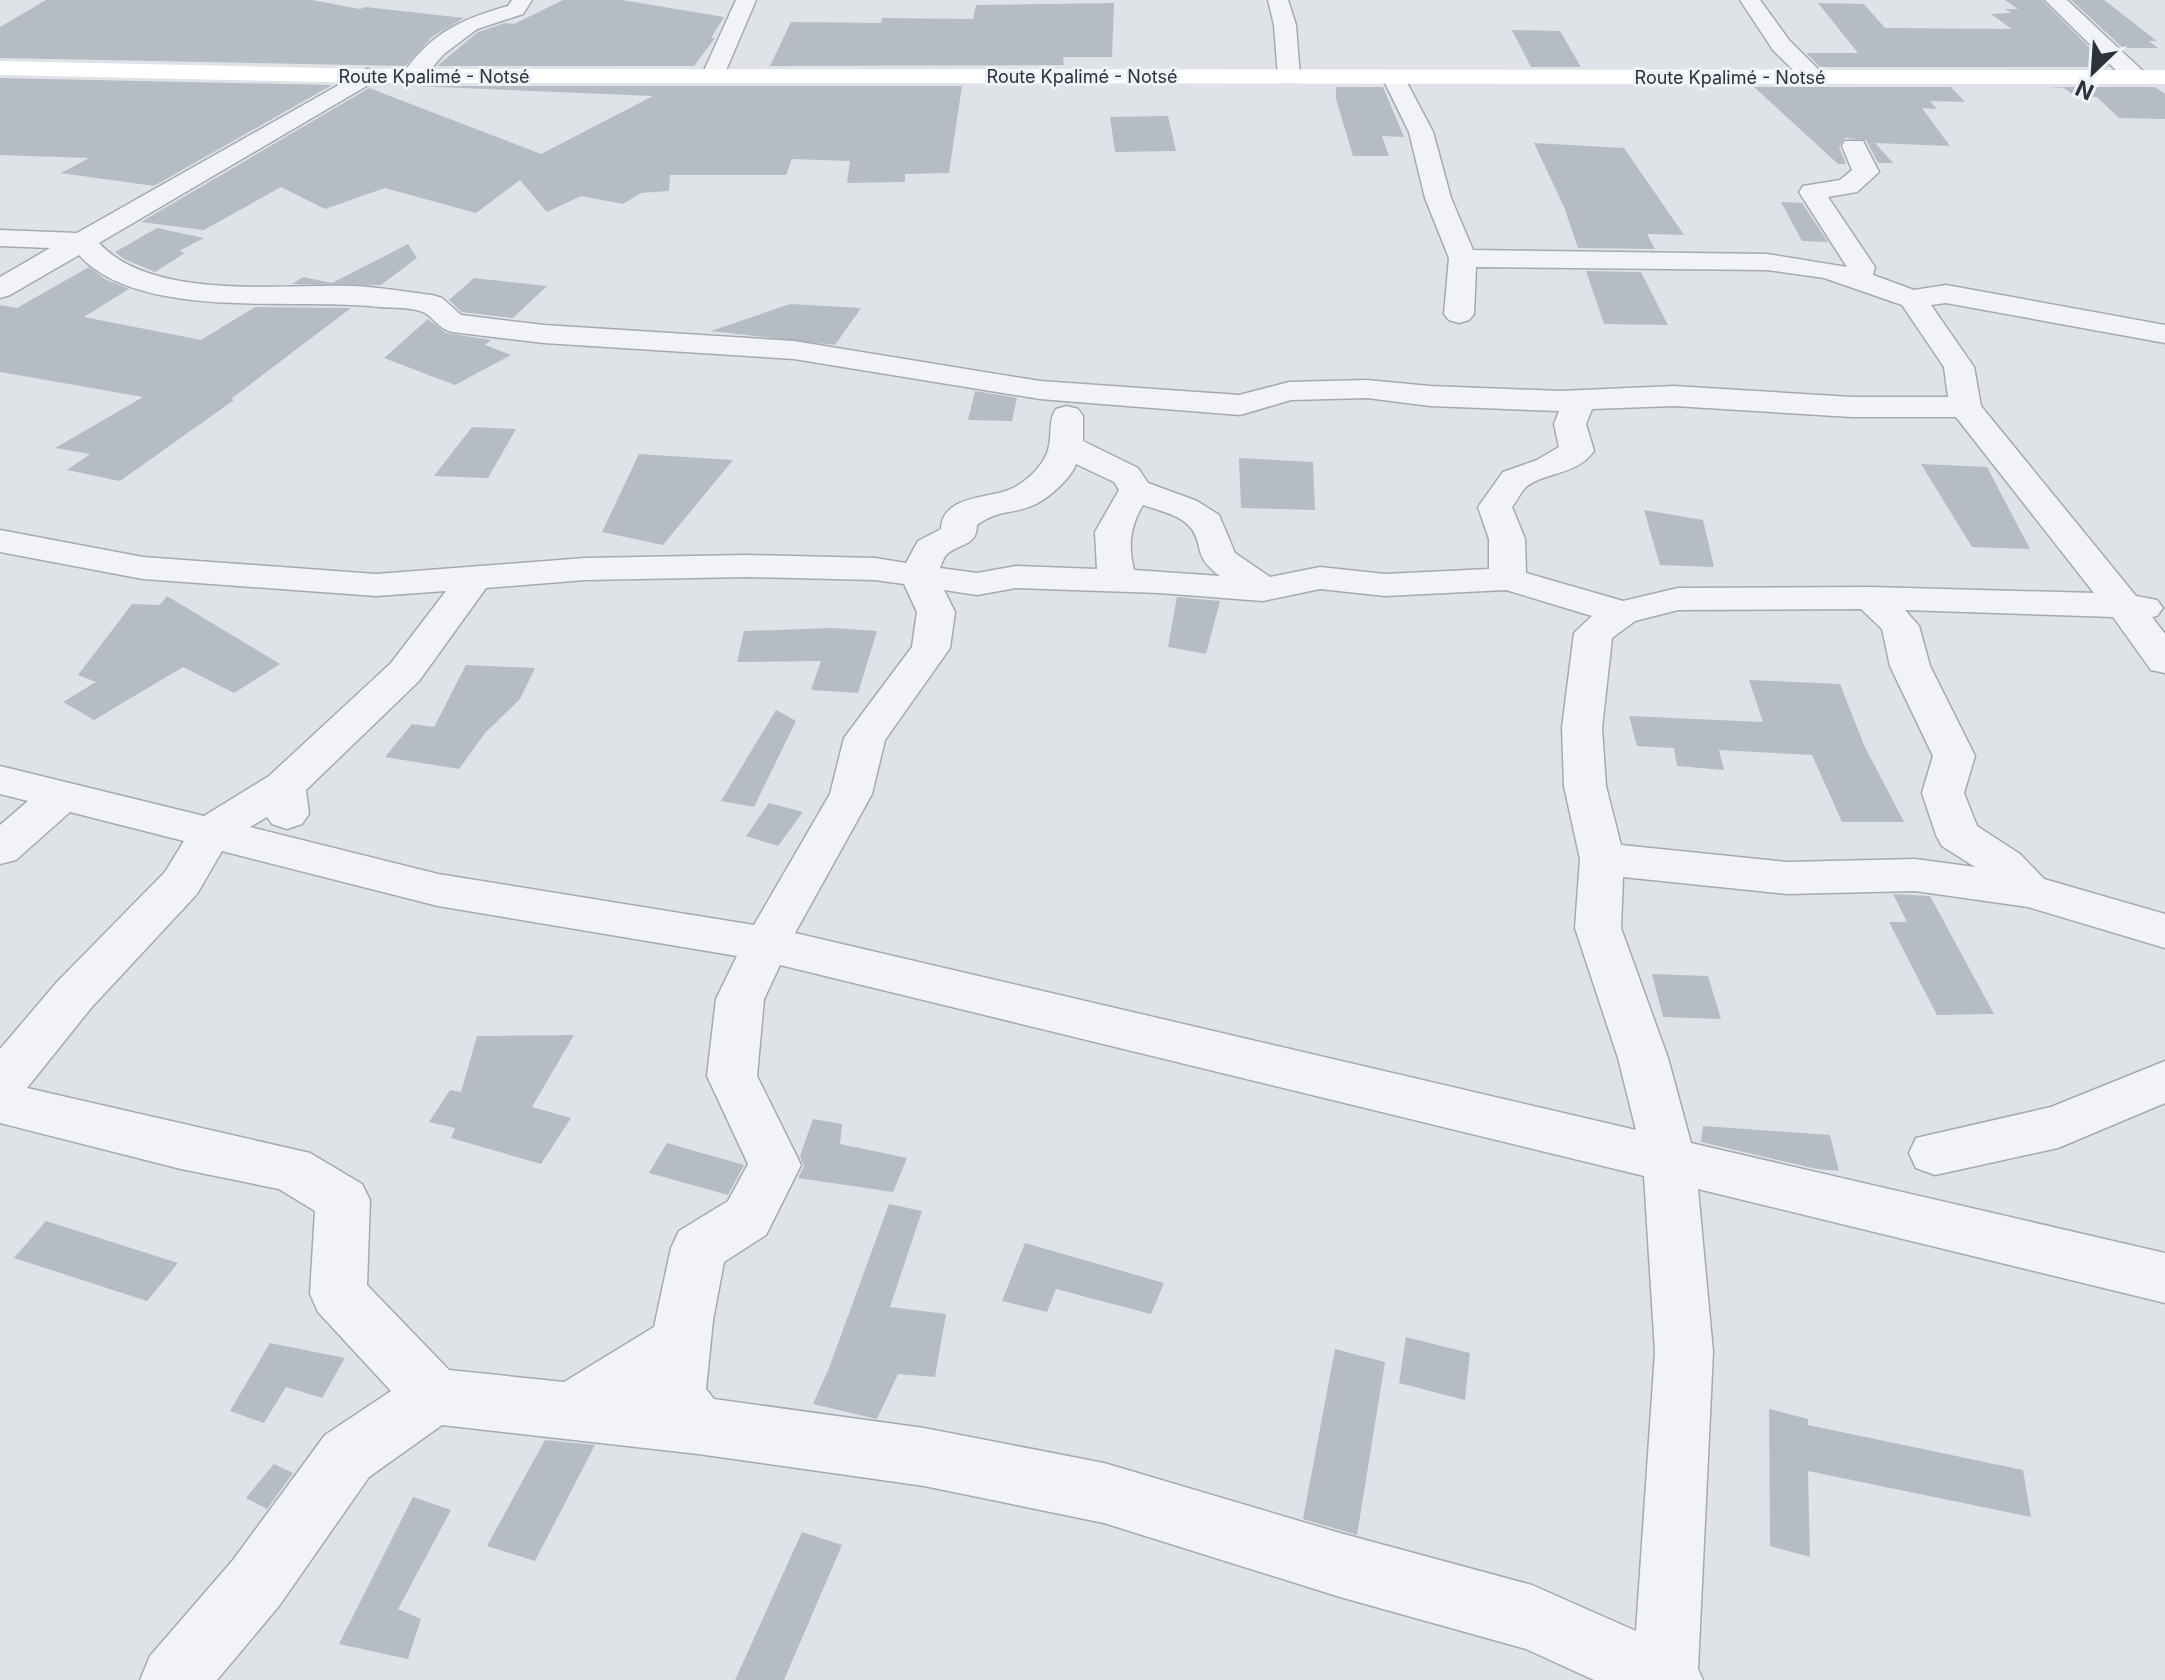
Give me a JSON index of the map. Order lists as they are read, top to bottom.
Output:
{
  "streets": {
    "main road": ["Route Kpalimé - Notsé"]
  },
  "north": "bottom left"
}
